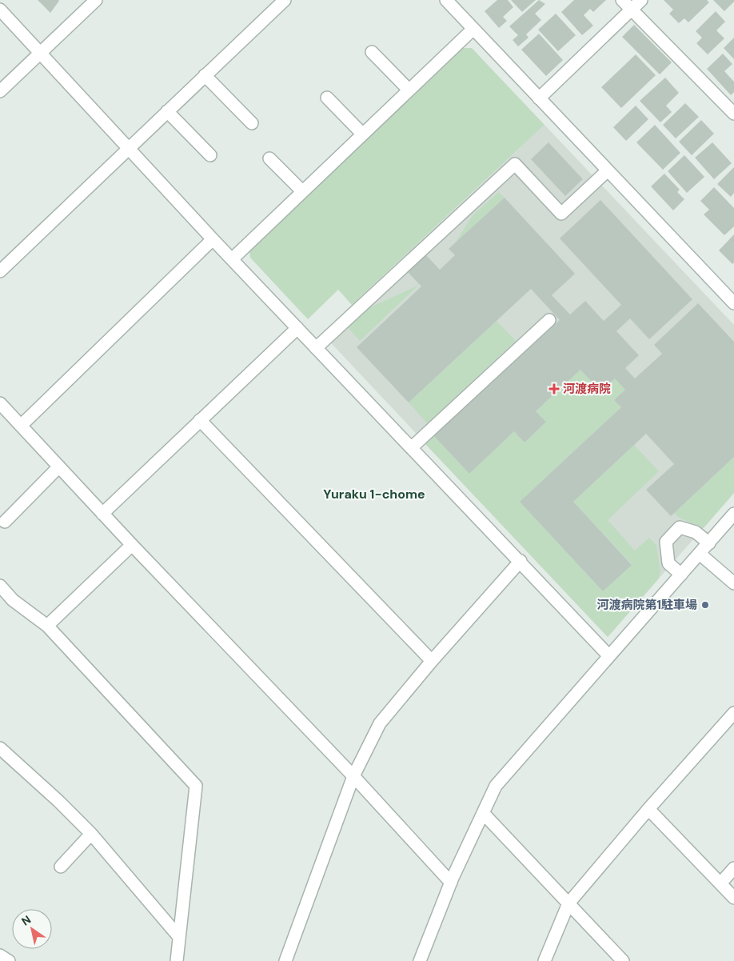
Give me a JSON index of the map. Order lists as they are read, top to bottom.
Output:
{
  "districts": ["Yuraku 1-chome"],
  "places": {
    "health": ["河渡病院"],
    "other": ["河渡病院第1駐車場"]
  },
  "north": "top left"
}
